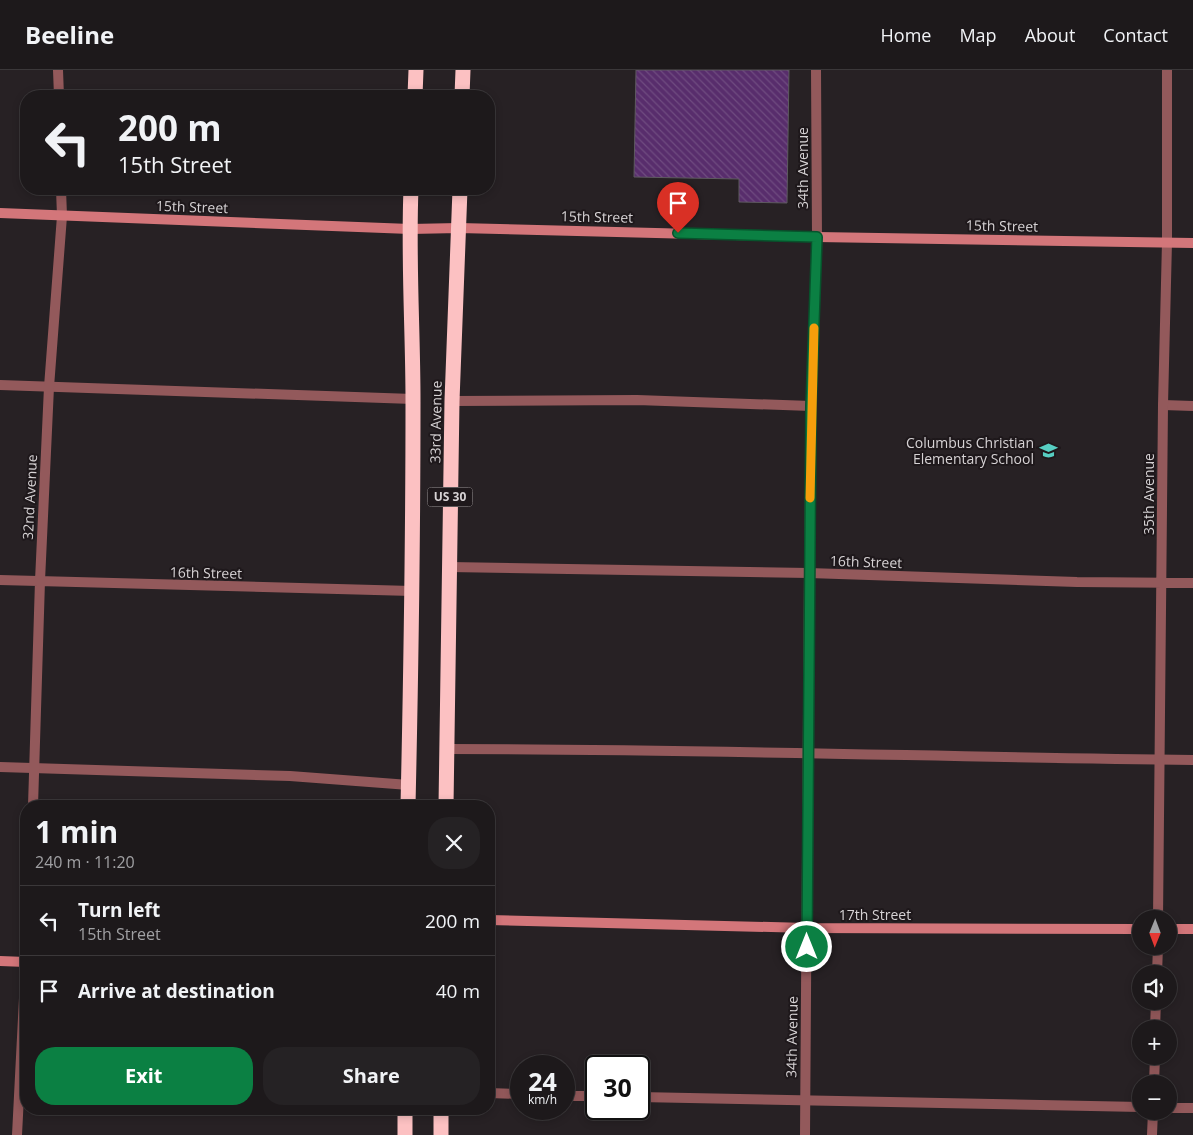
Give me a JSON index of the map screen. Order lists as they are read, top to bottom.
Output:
{
  "streets": {
    "highway": ["33rd Avenue", "US 30"],
    "street": [
      "34th Avenue",
      "15th Street",
      "35th Avenue",
      "32nd Avenue",
      "16th Street",
      "17th Street"
    ]
  },
  "crossings": [
    ["34th Avenue", "15th Street"],
    ["34th Avenue", "16th Street"],
    ["34th Avenue", "17th Street"],
    ["15th Street", "33rd Avenue"],
    ["15th Street", "35th Avenue"],
    ["15th Street", "32nd Avenue"],
    ["33rd Avenue", "16th Street"],
    ["35th Avenue", "16th Street"],
    ["32nd Avenue", "16th Street"]
  ],
  "places": {
    "school or university": ["Columbus Christian Elementary School"]
  },
  "north": "bottom",
  "page": {
    "header": "Beeline",
    "nav": [
      "Home",
      "Map",
      "About",
      "Contact"
    ],
    "turn": ["200 m", "15th Street"],
    "heading": ["1 min", "240 m · 11:20"],
    "list": [
      {
        "name": "Turn left",
        "note": "15th Street",
        "value": "200 m"
      },
      {
        "name": "Arrive at destination",
        "value": "40 m"
      }
    ],
    "map_buttons": ["+", "−"],
    "buttons": ["Exit", "Share"],
    "speed": "24 km/h",
    "limit": "30"
  }
}
